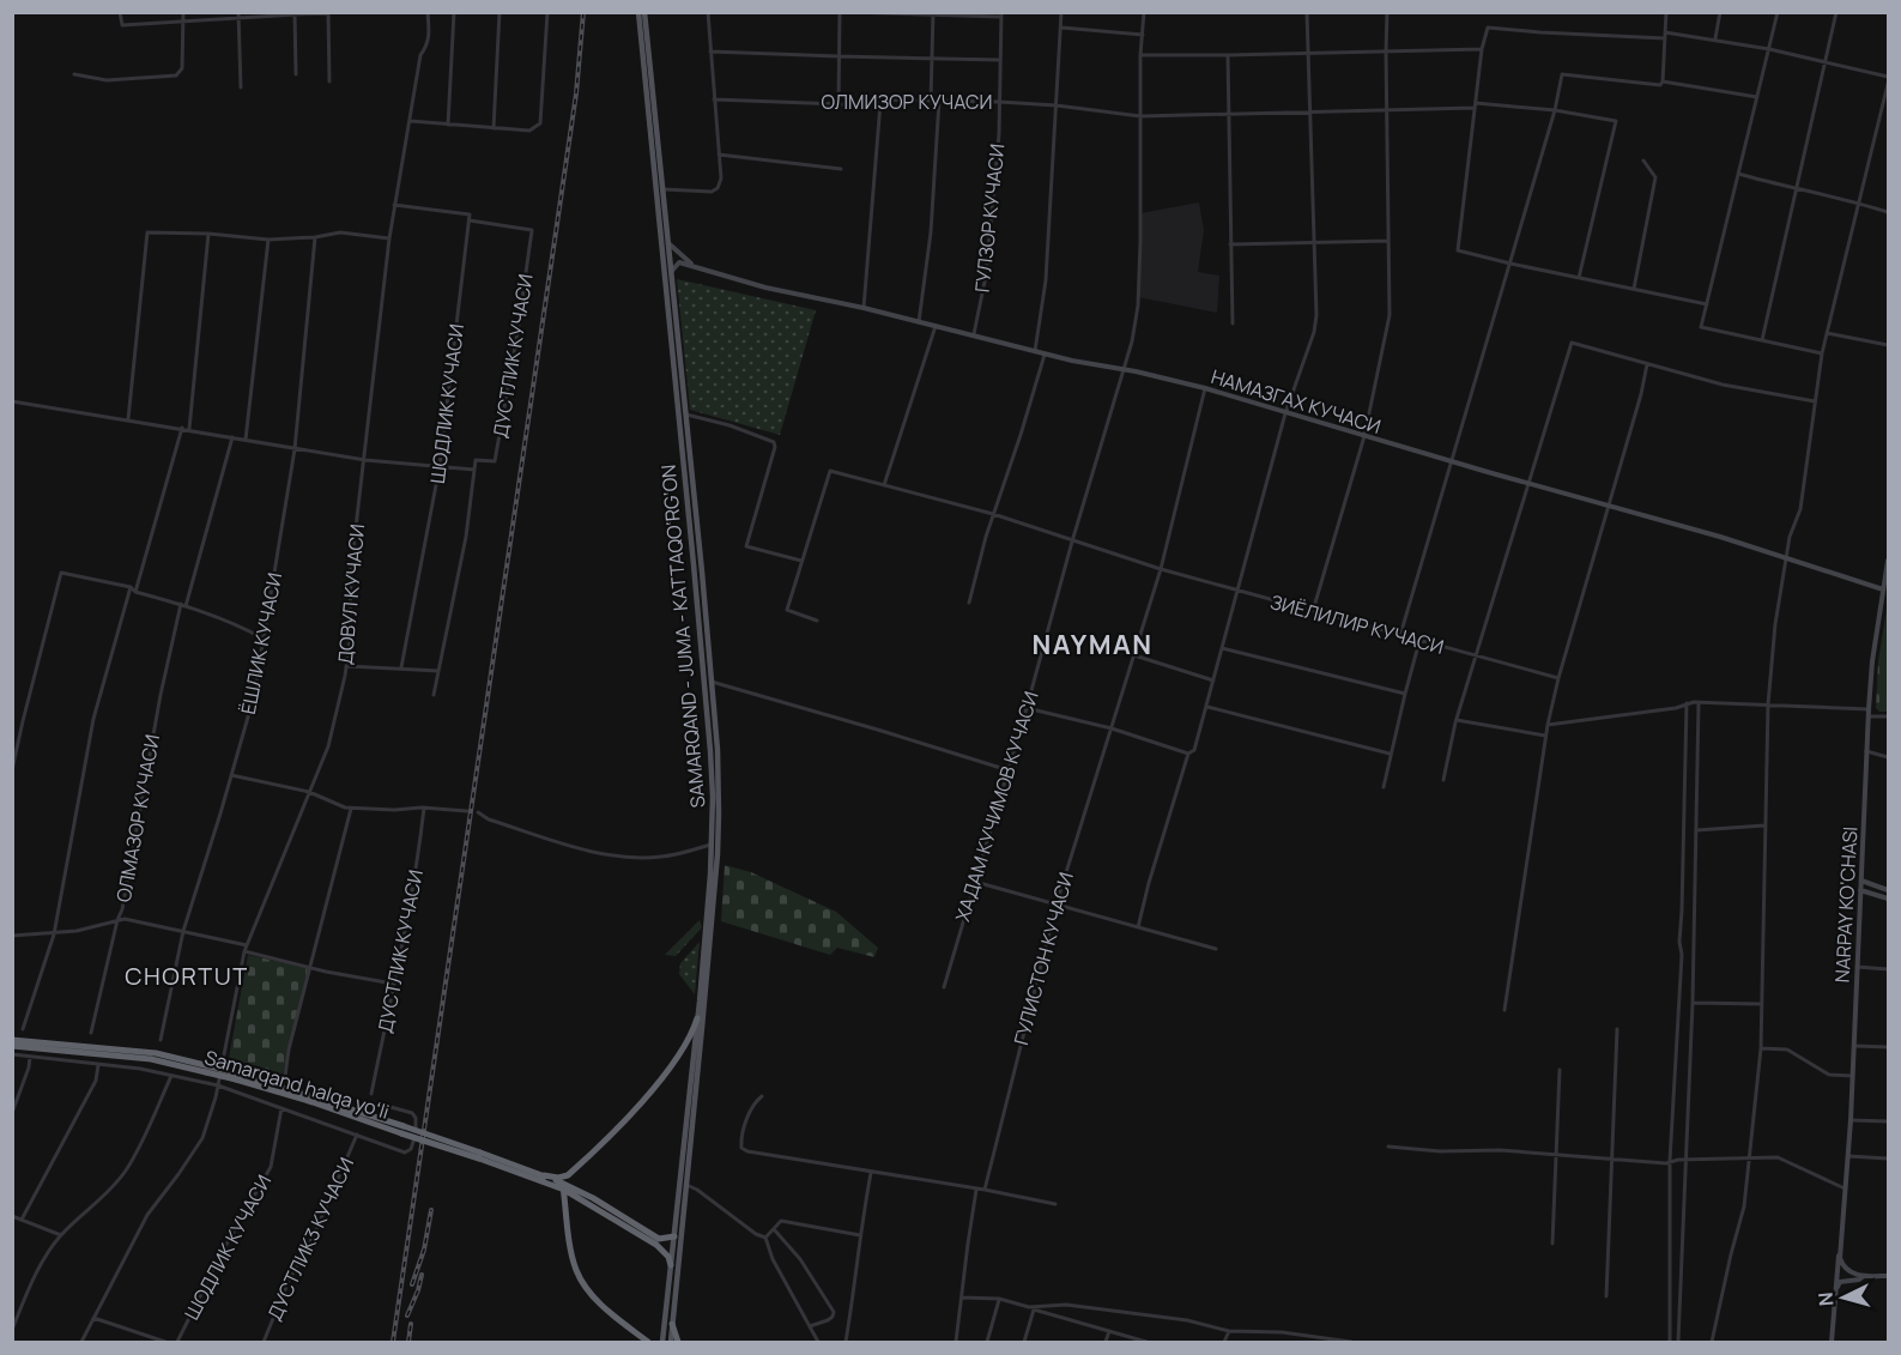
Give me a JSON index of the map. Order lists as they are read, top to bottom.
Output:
{
  "streets": {
    "highway": ["Samarqand halqa yoʻli"],
    "main road": ["SAMARQAND - JUMA - KATTAQO‘RG‘ON"],
    "street": [
      "ОЛМИЗОР КУЧАСИ",
      "ГУЛЗОР КУЧАСИ",
      "ДУСТЛИК КУЧАСИ",
      "НАМАЗГАХ КУЧАСИ",
      "ШОДЛИК КУЧАСИ",
      "ДОВУЛ КУЧАСИ",
      "ЗИЁЛИЛИР КУЧАСИ",
      "ЁШЛИК КУЧАСИ",
      "ХАДАМ КУЧИМОВ КУЧАСИ",
      "ОЛМАЗОР КУЧАСИ",
      "NARPAY KO'CHASI",
      "ГУЛИСТОН КУЧАСИ",
      "ДУСТЛИК3 КУЧАСИ"
    ]
  },
  "crossings": [
    ["ОЛМИЗОР КУЧАСИ", "ГУЛЗОР КУЧАСИ"],
    ["ОЛМИЗОР КУЧАСИ", "ХАДАМ КУЧИМОВ КУЧАСИ"],
    ["ГУЛЗОР КУЧАСИ", "НАМАЗГАХ КУЧАСИ"],
    ["ДУСТЛИК КУЧАСИ", "ШОДЛИК КУЧАСИ"],
    ["НАМАЗГАХ КУЧАСИ", "ХАДАМ КУЧИМОВ КУЧАСИ"],
    ["НАМАЗГАХ КУЧАСИ", "NARPAY KO'CHASI"],
    ["НАМАЗГАХ КУЧАСИ", "ГУЛИСТОН КУЧАСИ"],
    ["ЗИЁЛИЛИР КУЧАСИ", "ХАДАМ КУЧИМОВ КУЧАСИ"],
    ["ЗИЁЛИЛИР КУЧАСИ", "ГУЛИСТОН КУЧАСИ"],
    ["SAMARQAND - JUMA - KATTAQO‘RG‘ON", "Samarqand halqa yoʻli"]
  ],
  "districts": ["NAYMAN", "CHORTUT"],
  "north": "left"
}
